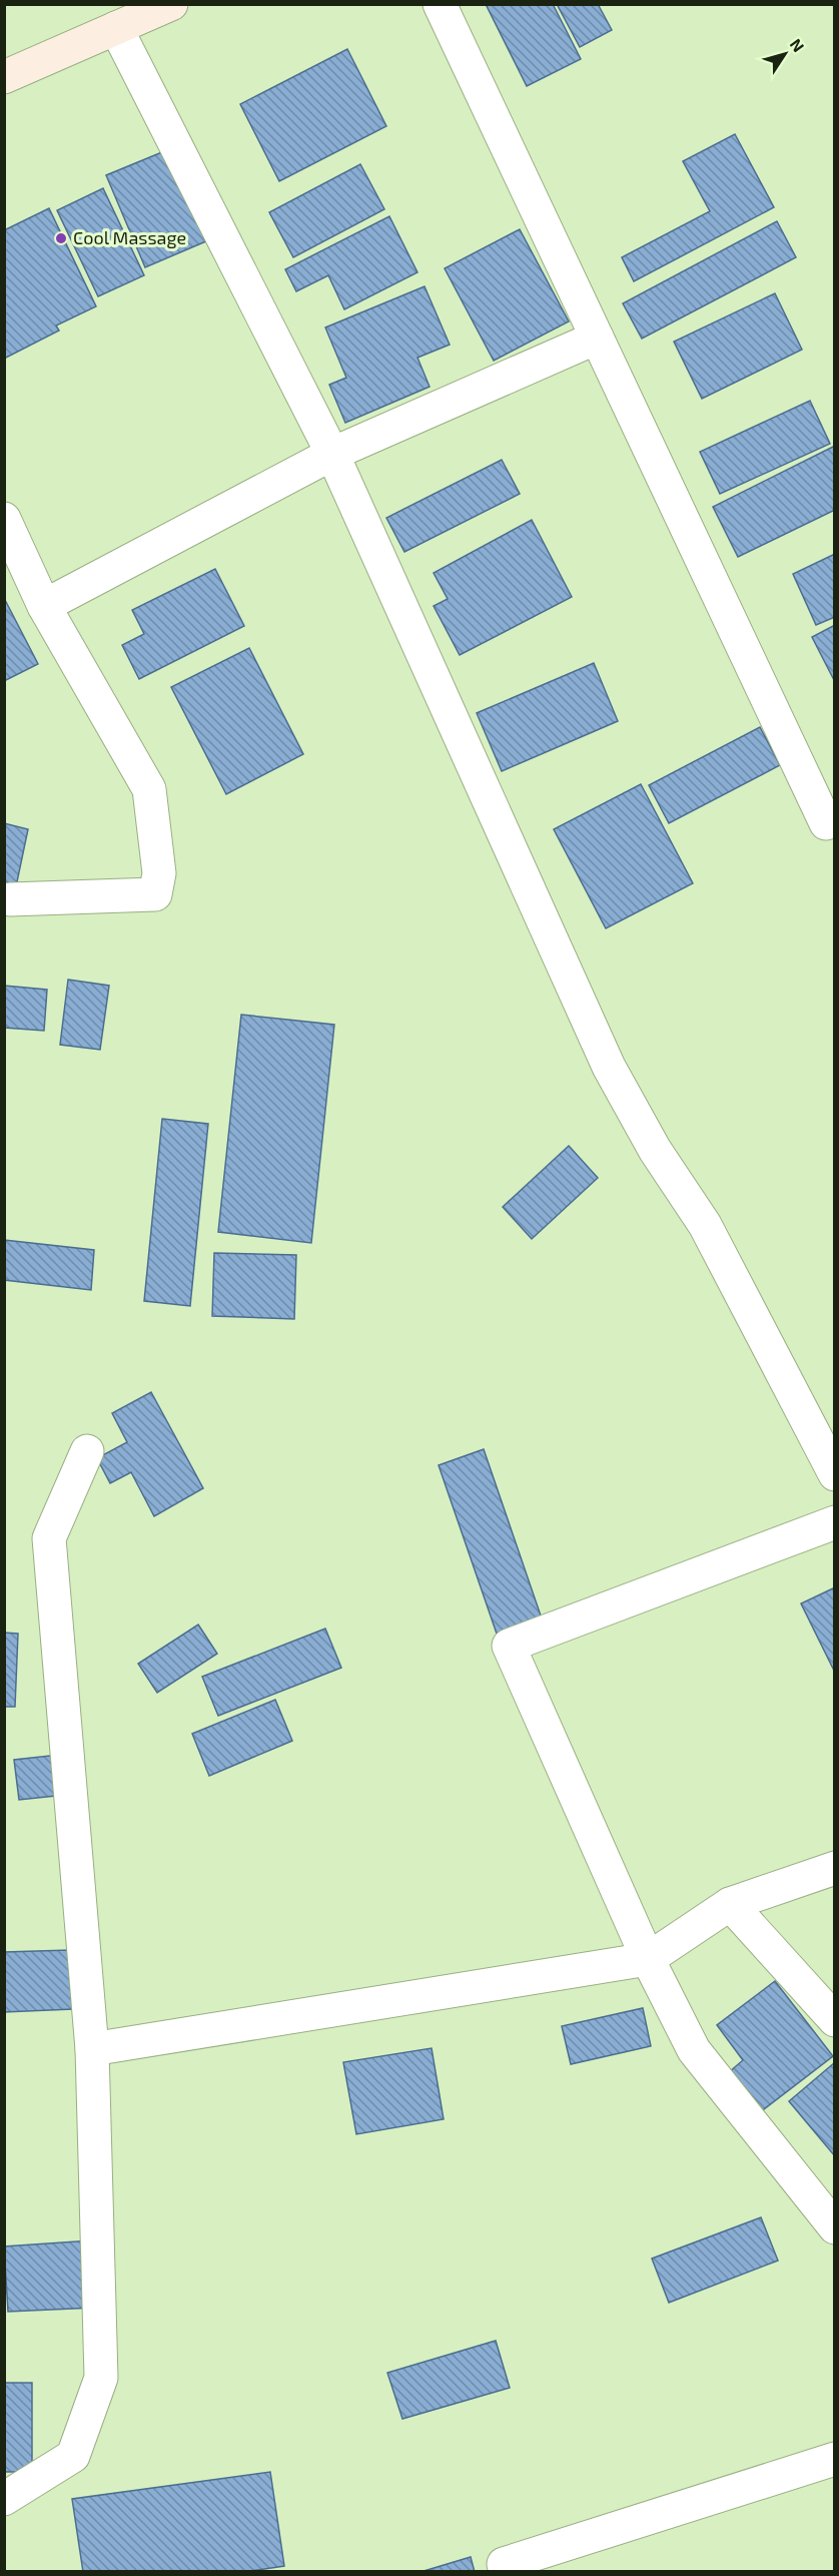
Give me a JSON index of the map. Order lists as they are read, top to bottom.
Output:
{
  "places": ["Cool Massage"],
  "north": "top right"
}
